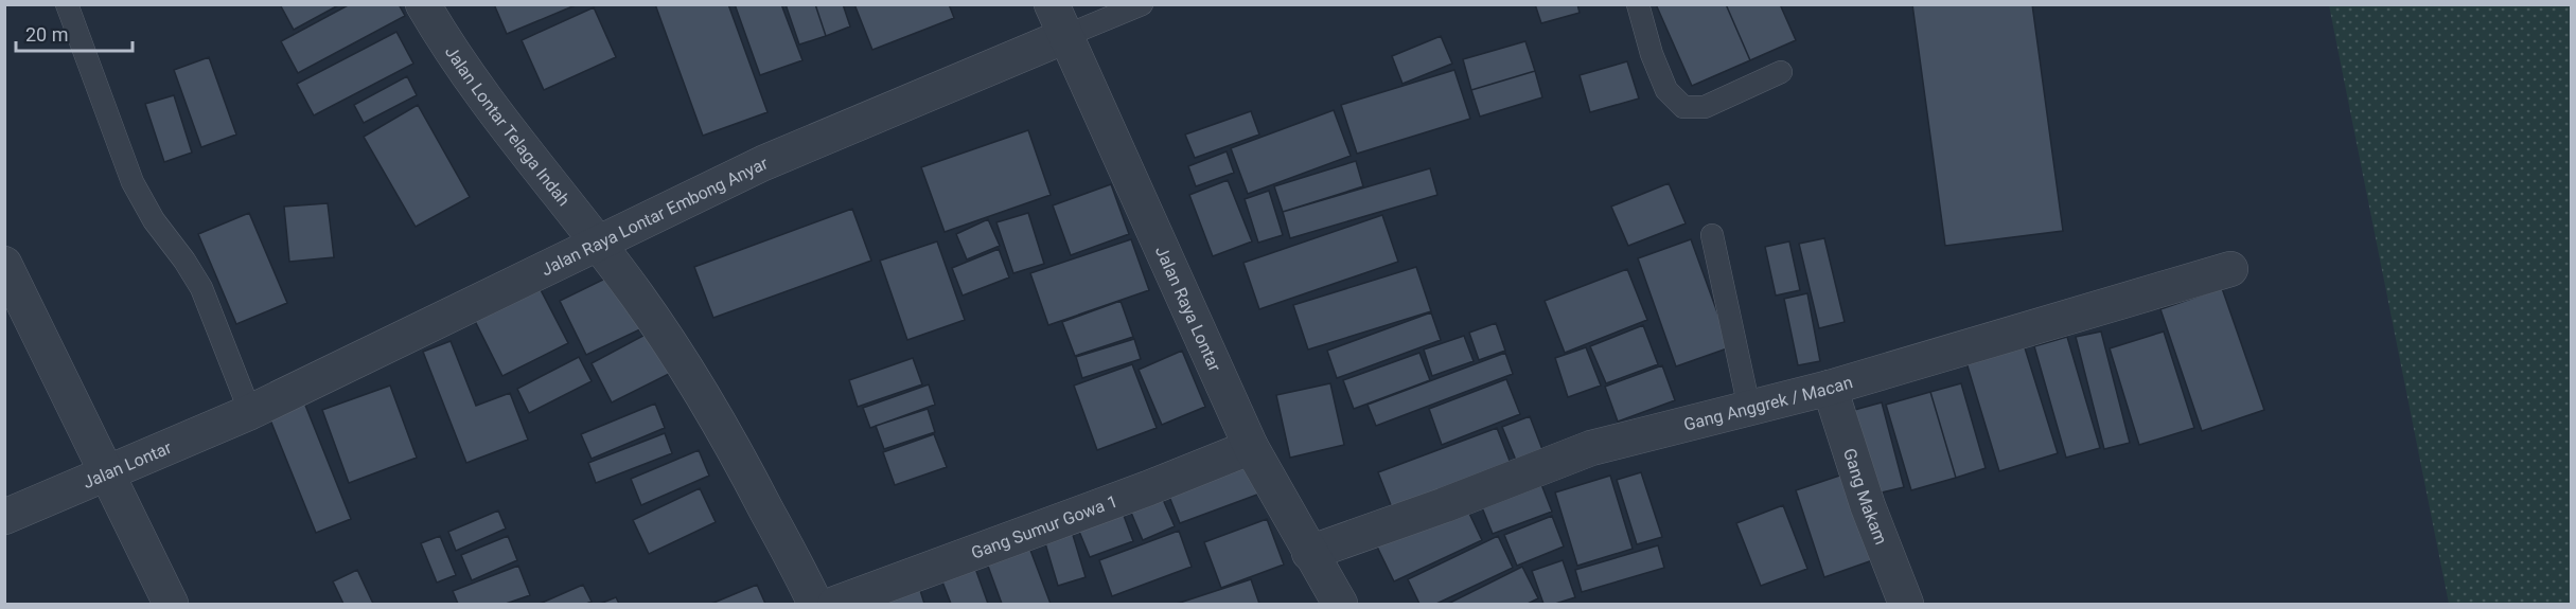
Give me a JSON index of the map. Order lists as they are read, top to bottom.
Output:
{
  "streets": {
    "street": [
      "Jalan Lontar Telaga Indah",
      "Jalan Raya Lontar Embong Anyar",
      "Jalan Raya Lontar",
      "Gang Anggrek / Macan",
      "Jalan Lontar",
      "Gang Makam",
      "Gang Sumur Gowa 1"
    ]
  },
  "crossings": [
    ["Jalan Lontar Telaga Indah", "Jalan Raya Lontar Embong Anyar"],
    ["Jalan Raya Lontar Embong Anyar", "Jalan Raya Lontar"],
    ["Jalan Raya Lontar Embong Anyar", "Jalan Lontar"],
    ["Jalan Raya Lontar", "Gang Anggrek / Macan"],
    ["Jalan Raya Lontar", "Gang Sumur Gowa 1"],
    ["Gang Anggrek / Macan", "Gang Makam"]
  ],
  "scale_bar": "20 m"
}
